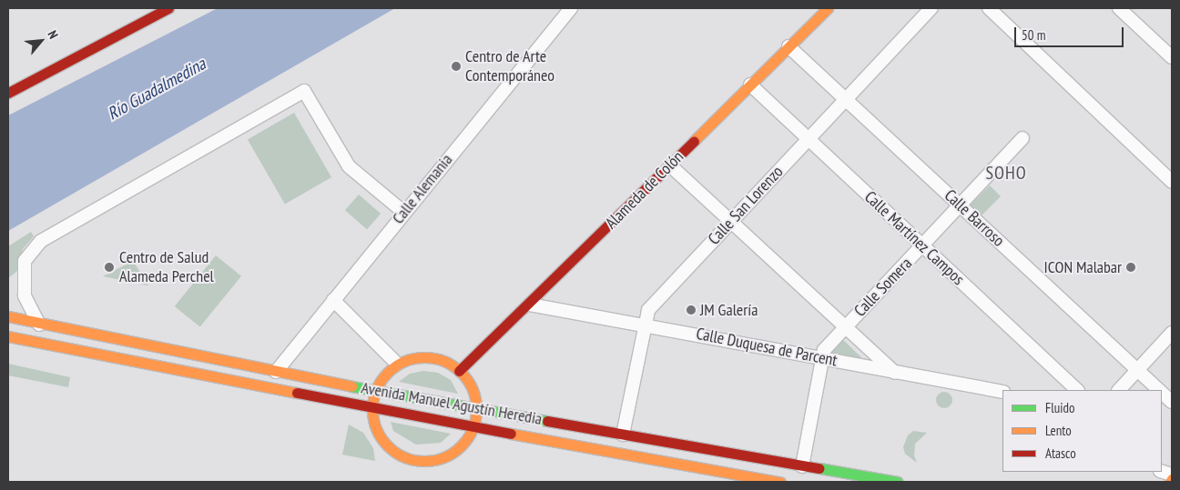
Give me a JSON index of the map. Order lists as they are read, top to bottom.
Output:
{
  "streets": {
    "main road": ["Alameda de Colón", "Avenida Manuel Agustín Heredia"],
    "street": [
      "Calle Alemania",
      "Calle San Lorenzo",
      "Calle Barroso",
      "Calle Martínez Campos",
      "Calle Somera",
      "Calle Duquesa de Parcent"
    ]
  },
  "crossings": [
    ["Calle Alemania", "Avenida Manuel Agustín Heredia"],
    ["Alameda de Colón", "Calle Barroso"],
    ["Alameda de Colón", "Calle Martínez Campos"],
    ["Alameda de Colón", "Calle Duquesa de Parcent"],
    ["Calle San Lorenzo", "Calle Barroso"],
    ["Calle San Lorenzo", "Calle Martínez Campos"],
    ["Calle San Lorenzo", "Calle Duquesa de Parcent"],
    ["Calle San Lorenzo", "Avenida Manuel Agustín Heredia"],
    ["Calle Barroso", "Calle Somera"],
    ["Calle Martínez Campos", "Calle Somera"],
    ["Calle Somera", "Calle Duquesa de Parcent"],
    ["Calle Somera", "Avenida Manuel Agustín Heredia"]
  ],
  "districts": ["SOHO"],
  "water": ["Río Guadalmedina"],
  "places": [
    "Centro de Arte Contemporáneo",
    "Centro de Salud Alameda Perchel",
    "ICON Malabar",
    "JM Galería"
  ],
  "legend": ["Fluido", "Lento", "Atasco"],
  "scale_bar": "50 m",
  "north": "top right"
}
